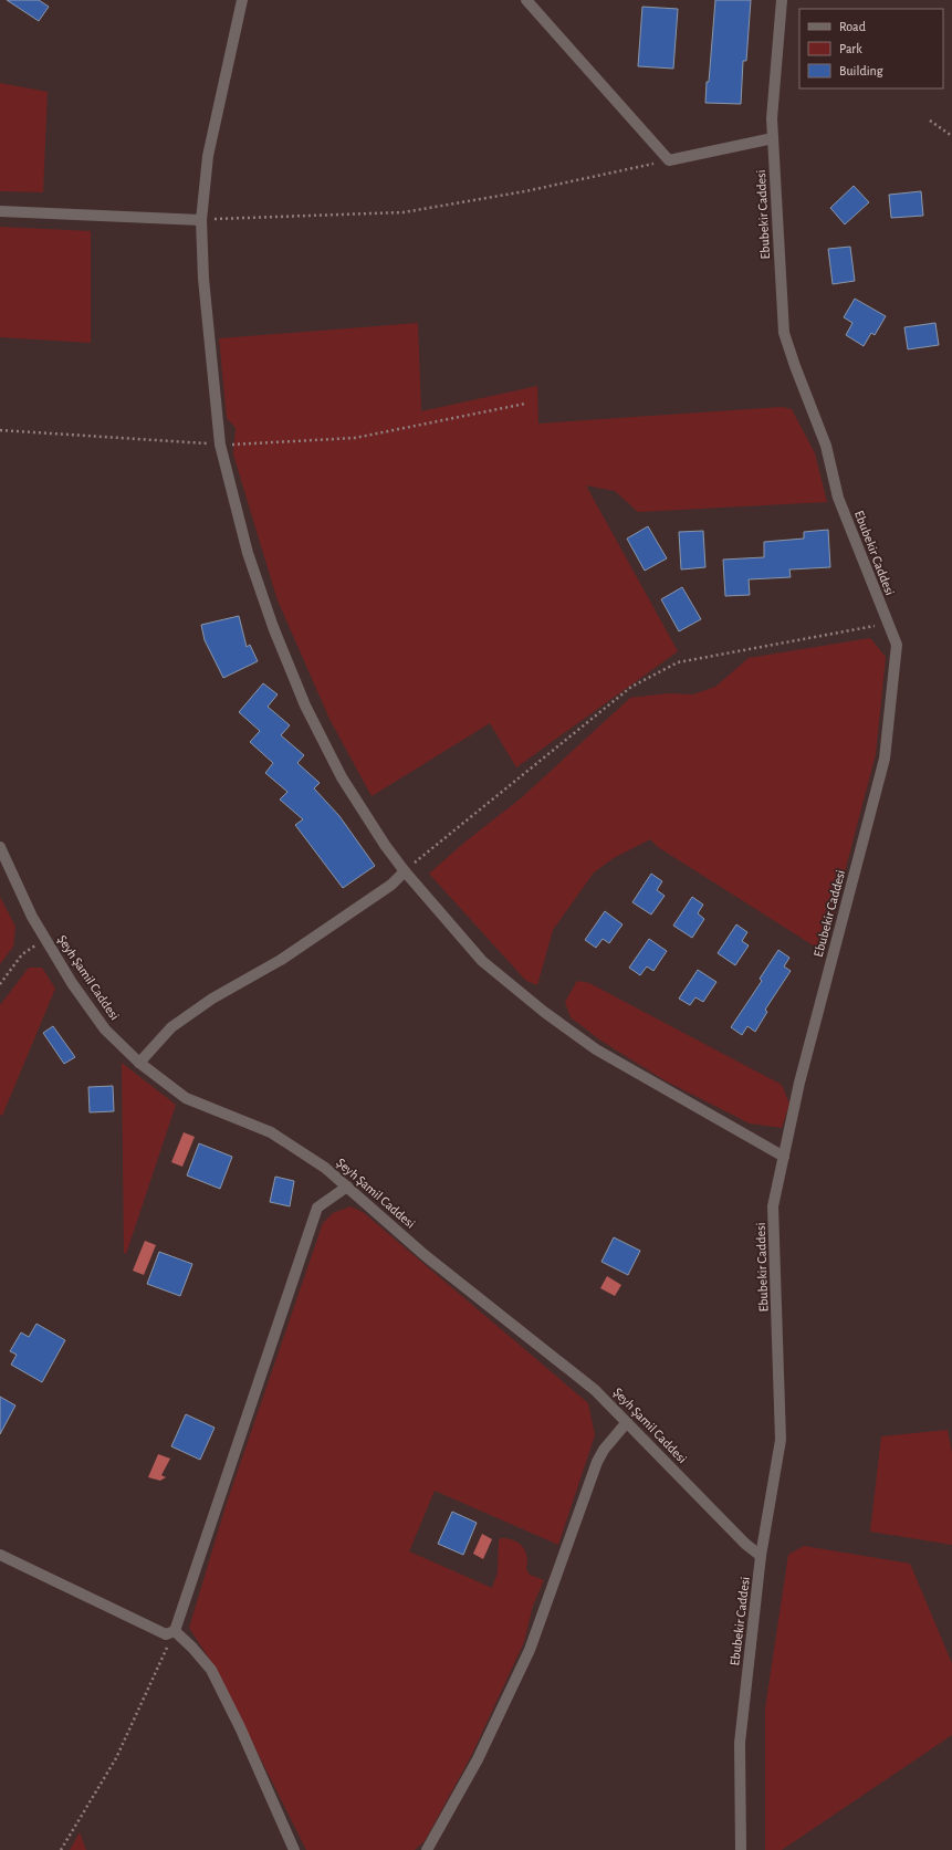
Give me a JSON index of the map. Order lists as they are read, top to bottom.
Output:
{
  "streets": {
    "street": ["Ebubekir Caddesi", "Şeyh Şamil Caddesi"]
  },
  "crossings": [
    ["Ebubekir Caddesi", "Şeyh Şamil Caddesi"]
  ],
  "legend": ["Road", "Park", "Building"]
}
